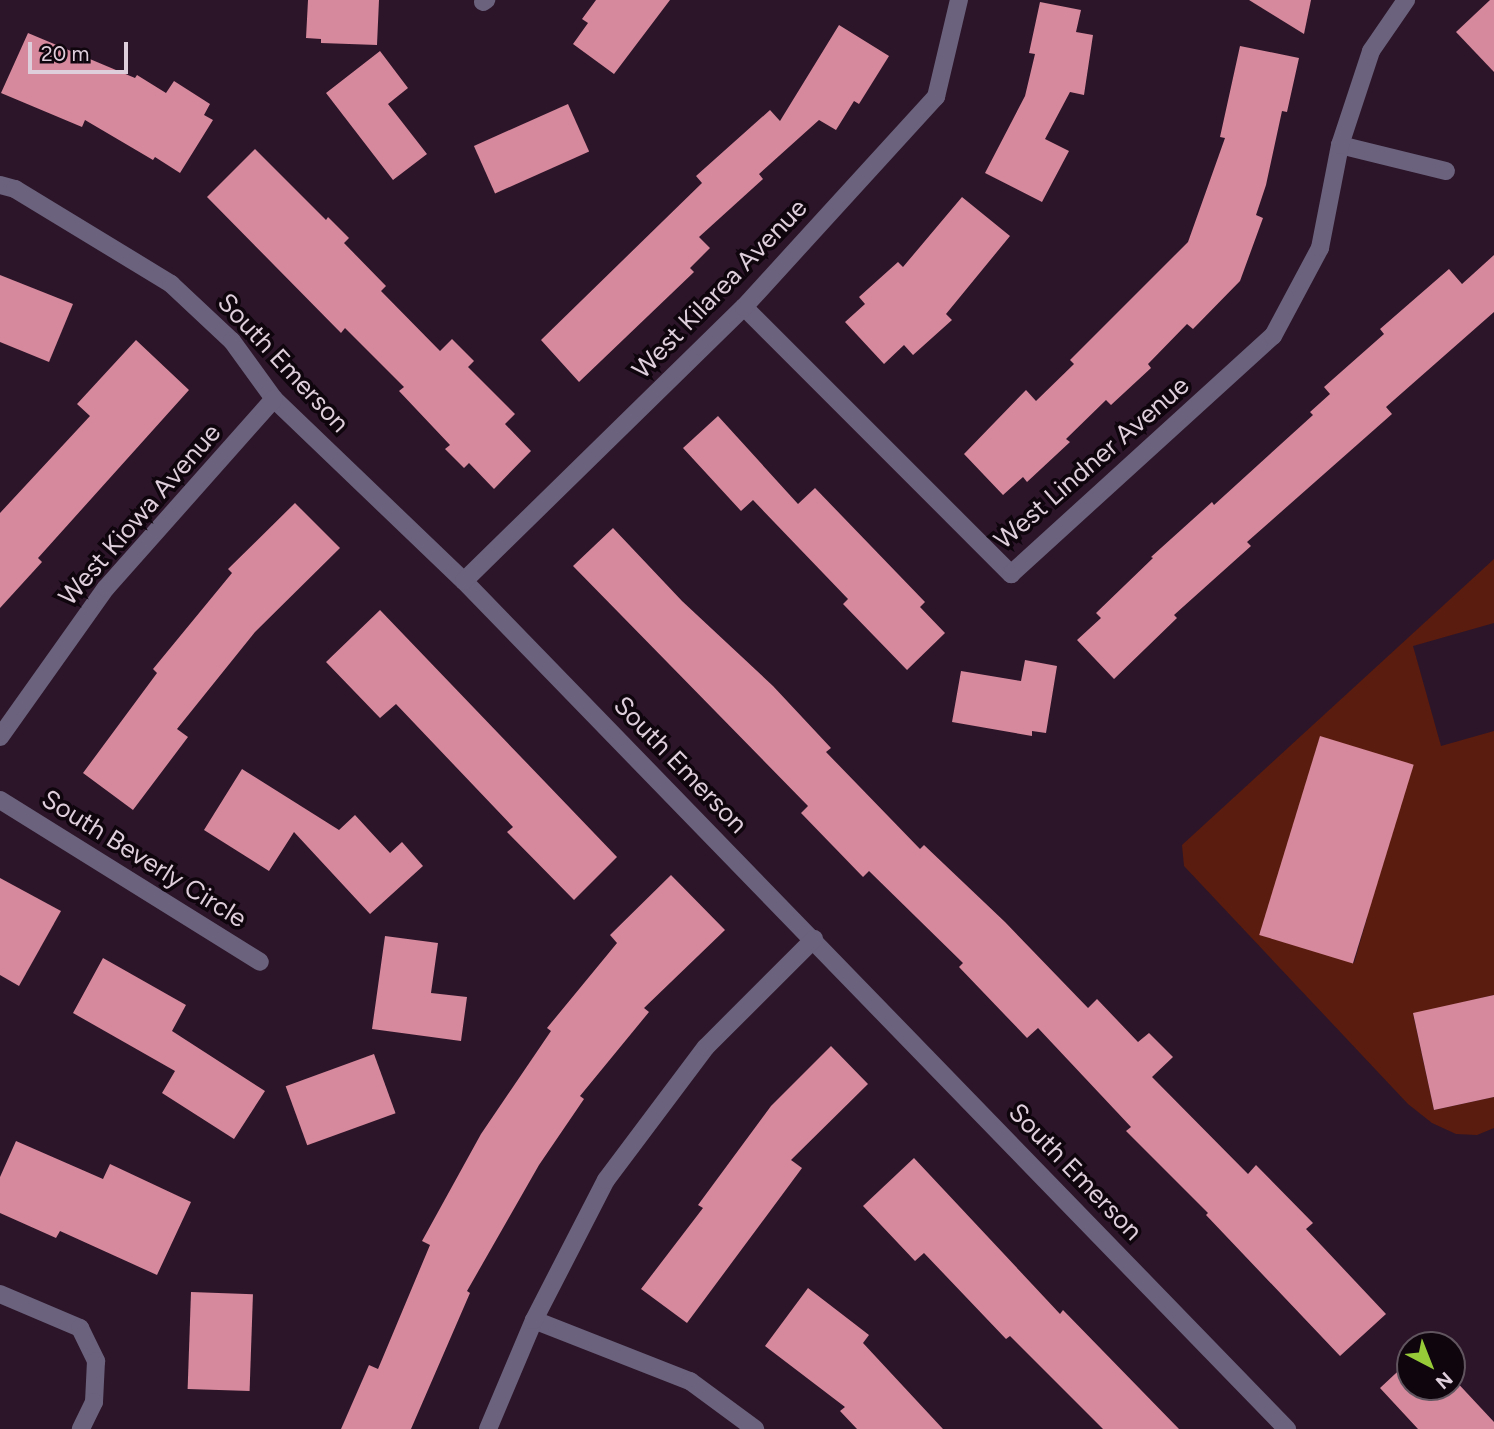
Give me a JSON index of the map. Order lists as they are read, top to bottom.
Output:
{
  "streets": {
    "street": [
      "West Kilarea Avenue",
      "South Emerson",
      "West Lindner Avenue",
      "West Kiowa Avenue",
      "South Beverly Circle"
    ]
  },
  "crossings": [
    ["West Kilarea Avenue", "South Emerson"],
    ["West Kilarea Avenue", "West Lindner Avenue"],
    ["South Emerson", "West Kiowa Avenue"]
  ],
  "scale_bar": "20 m",
  "north": "bottom right"
}
